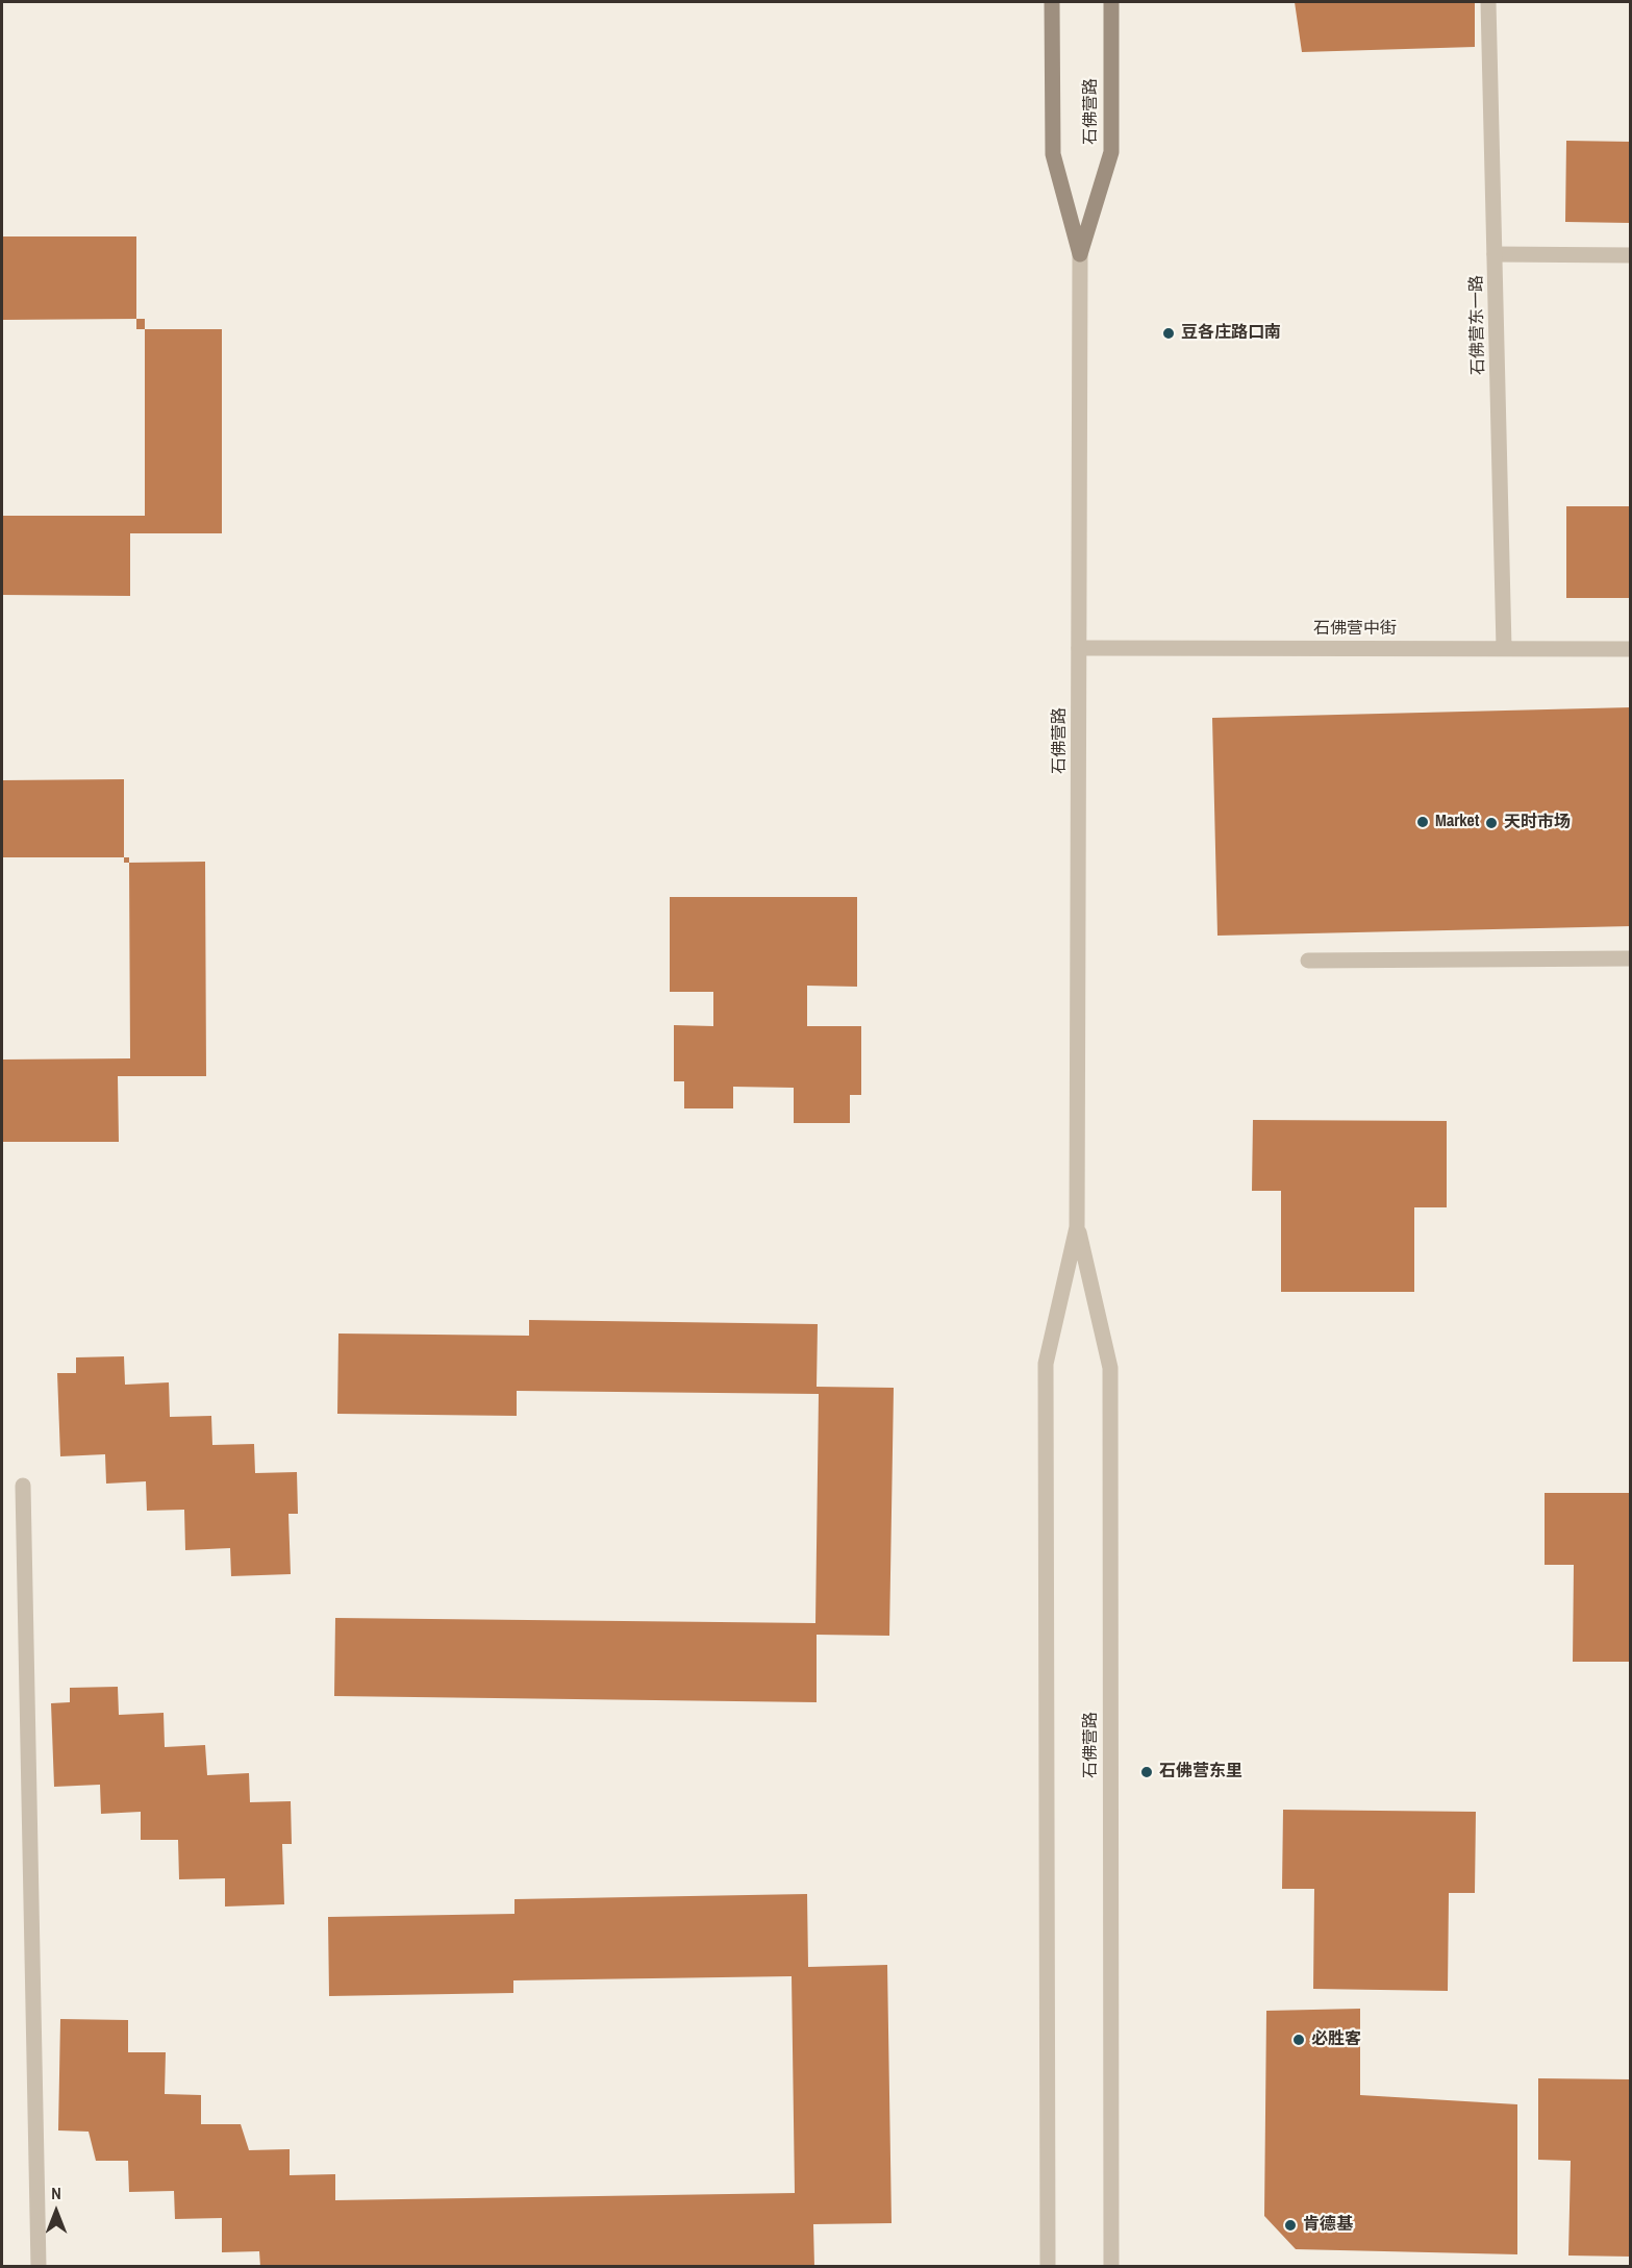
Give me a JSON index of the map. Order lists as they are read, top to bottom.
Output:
{
  "streets": {
    "main road": ["石佛营路"],
    "street": ["石佛营东一路", "石佛营中街"]
  },
  "crossings": [
    ["石佛营路", "石佛营中街"],
    ["石佛营东一路", "石佛营中街"]
  ],
  "places": [
    "豆各庄路口南",
    "Market",
    "天时市场",
    "石佛营东里",
    "必胜客",
    "肯德基"
  ],
  "north": "top"
}
